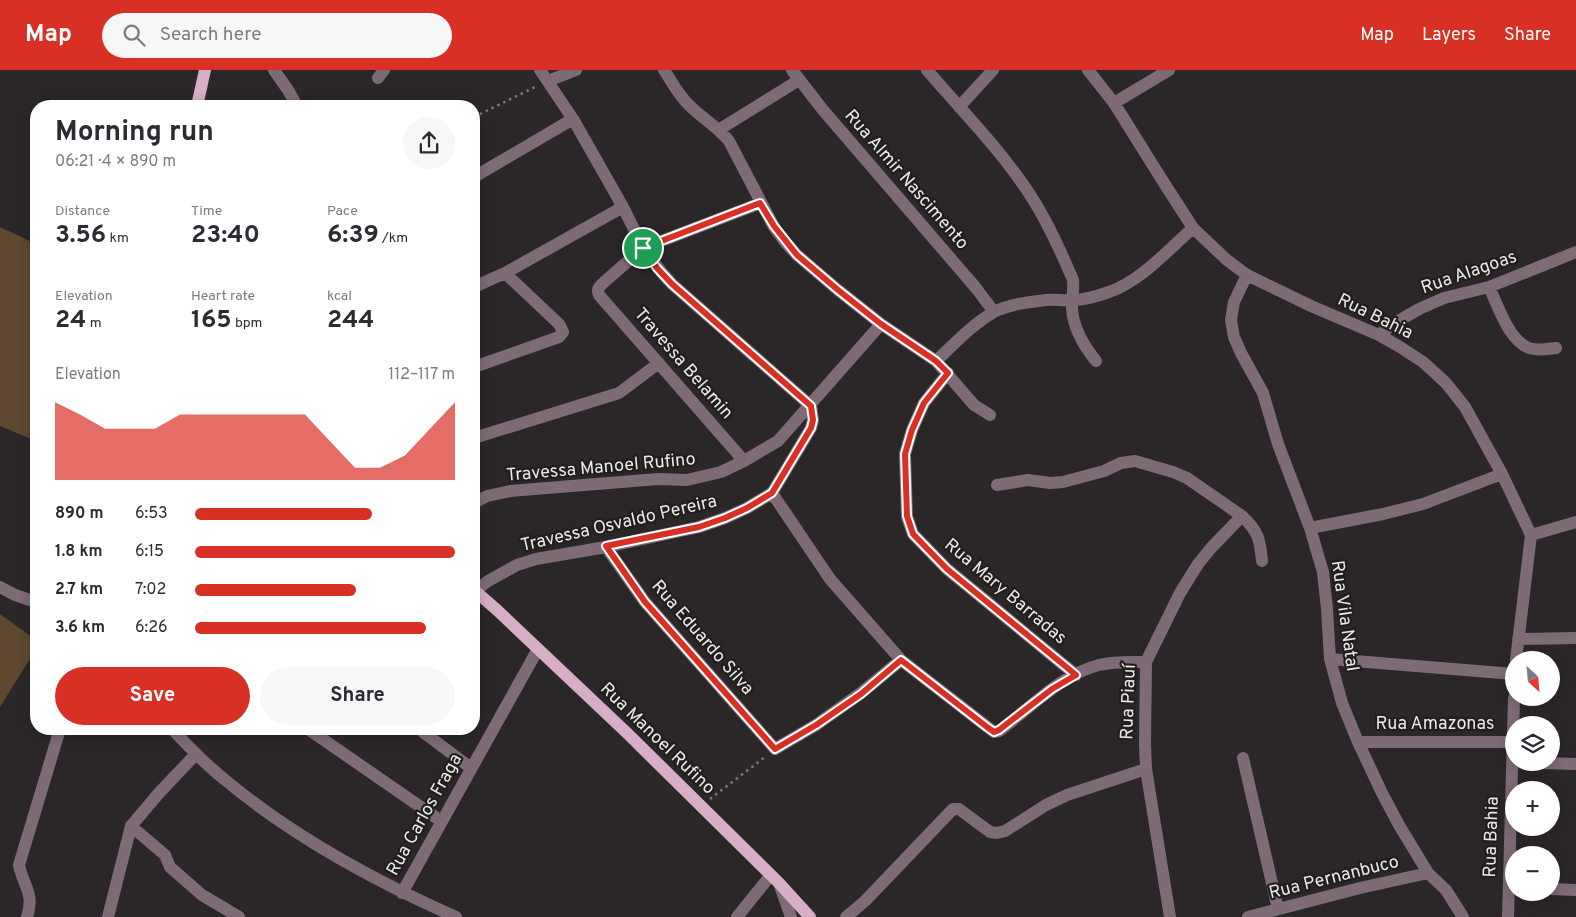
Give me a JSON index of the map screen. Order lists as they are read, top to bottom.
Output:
{
  "streets": {
    "main road": ["Rua Manoel Rufino"],
    "street": [
      "Rua Almir Nascimento",
      "Rua Alagoas",
      "Rua Bahia",
      "Travessa Belamin",
      "Travessa Manoel Rufino",
      "Travessa Osvaldo Pereira",
      "Rua Mary Barradas",
      "Rua Vila Natal",
      "Rua Eduardo Silva",
      "Rua Piauí",
      "Rua Amazonas",
      "Rua Carlos Fraga",
      "Rua Pernanbuco"
    ]
  },
  "crossings": [
    ["Rua Alagoas", "Rua Bahia"],
    ["Rua Bahia", "Rua Vila Natal"],
    ["Travessa Belamin", "Travessa Manoel Rufino"],
    ["Travessa Osvaldo Pereira", "Rua Eduardo Silva"],
    ["Rua Vila Natal", "Rua Amazonas"],
    ["Rua Vila Natal", "Rua Pernanbuco"],
    ["Rua Manoel Rufino", "Rua Carlos Fraga"]
  ],
  "north": "bottom right",
  "page": {
    "header": "Map",
    "search": "Search here",
    "nav": ["Map", "Layers", "Share"],
    "heading": ["Morning run", "06:21 · 4 × 890 m"],
    "stats": [
      ["Distance", "3.56 km"],
      ["Time", "23:40"],
      ["Pace", "6:39 /km"],
      ["Elevation", "24 m"],
      ["Heart rate", "165 bpm"],
      ["kcal", "244"]
    ],
    "chart": ["Elevation", "112–117 m"],
    "list": [
      {
        "name": "890 m",
        "note": "6:53"
      },
      {
        "name": "1.8 km",
        "note": "6:15"
      },
      {
        "name": "2.7 km",
        "note": "7:02"
      },
      {
        "name": "3.6 km",
        "note": "6:26"
      }
    ],
    "map_buttons": ["+", "−"],
    "buttons": ["Save", "Share"]
  }
}
